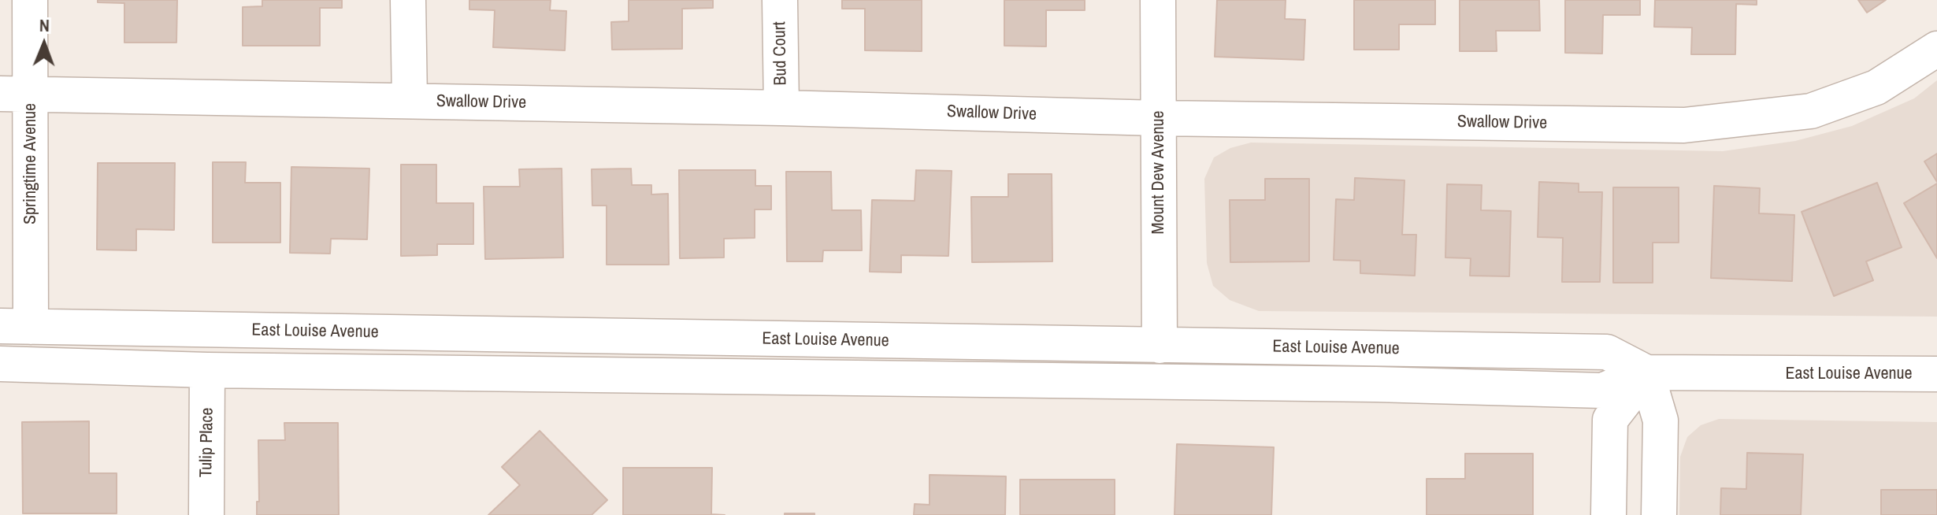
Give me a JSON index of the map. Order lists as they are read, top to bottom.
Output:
{
  "streets": {
    "street": [
      "Bud Court",
      "Swallow Drive",
      "Springtime Avenue",
      "Mount Dew Avenue",
      "East Louise Avenue",
      "Tulip Place"
    ]
  },
  "crossings": [
    ["Bud Court", "Swallow Drive"],
    ["Swallow Drive", "Springtime Avenue"],
    ["Swallow Drive", "Mount Dew Avenue"],
    ["Springtime Avenue", "East Louise Avenue"],
    ["Mount Dew Avenue", "East Louise Avenue"],
    ["East Louise Avenue", "Tulip Place"]
  ],
  "north": "top"
}
